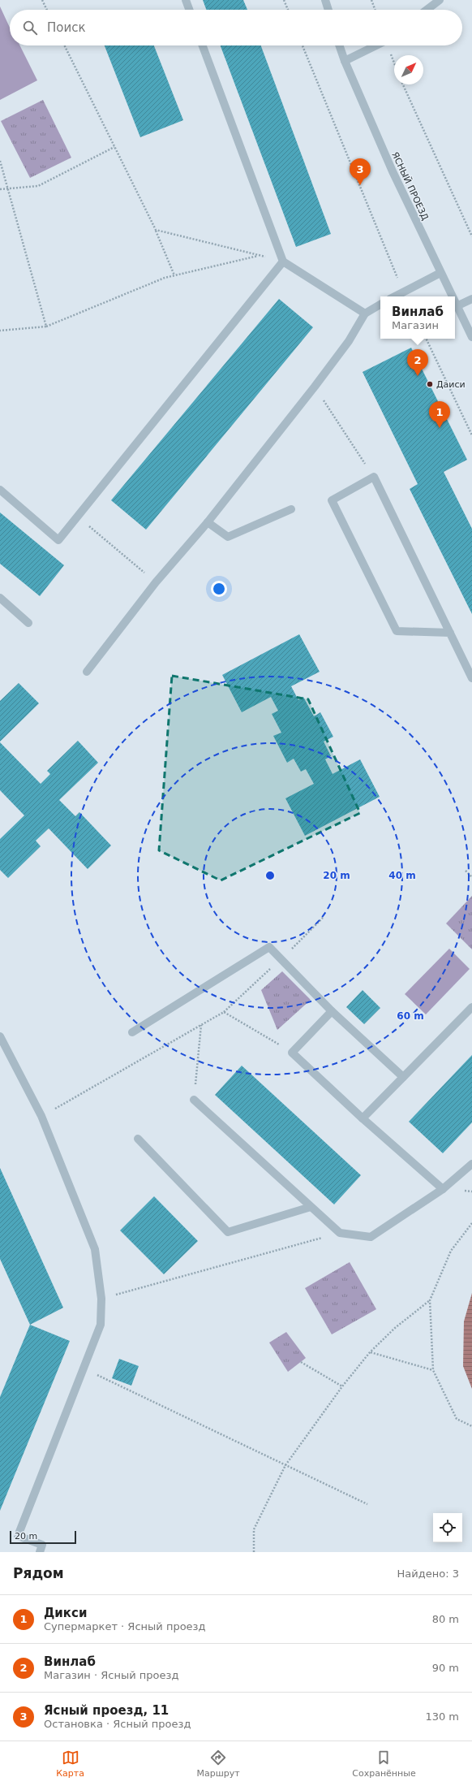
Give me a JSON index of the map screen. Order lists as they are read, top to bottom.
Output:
{
  "streets": {
    "street": ["ЯСНЫЙ ПРОЕЗД"]
  },
  "places": ["Даиси"],
  "scale_bar": "20 m",
  "north": "top right",
  "page": {
    "search": "Поиск",
    "pins": ["3", "2", "1"],
    "popup": ["Винлаб", "Магазин"],
    "scale": "20 m",
    "heading": ["Рядом", "Найдено: 3"],
    "list": [
      {
        "mark": "1",
        "name": "Дикси",
        "note": "Супермаркет · Ясный проезд",
        "value": "80 m"
      },
      {
        "mark": "2",
        "name": "Винлаб",
        "note": "Магазин · Ясный проезд",
        "value": "90 m"
      },
      {
        "mark": "3",
        "name": "Ясный проезд, 11",
        "note": "Остановка · Ясный проезд",
        "value": "130 m"
      }
    ],
    "nav": ["Карта", "Маршрут", "Сохранённые"]
  },
  "rings": ["20 m", "40 m", "60 m"]
}
